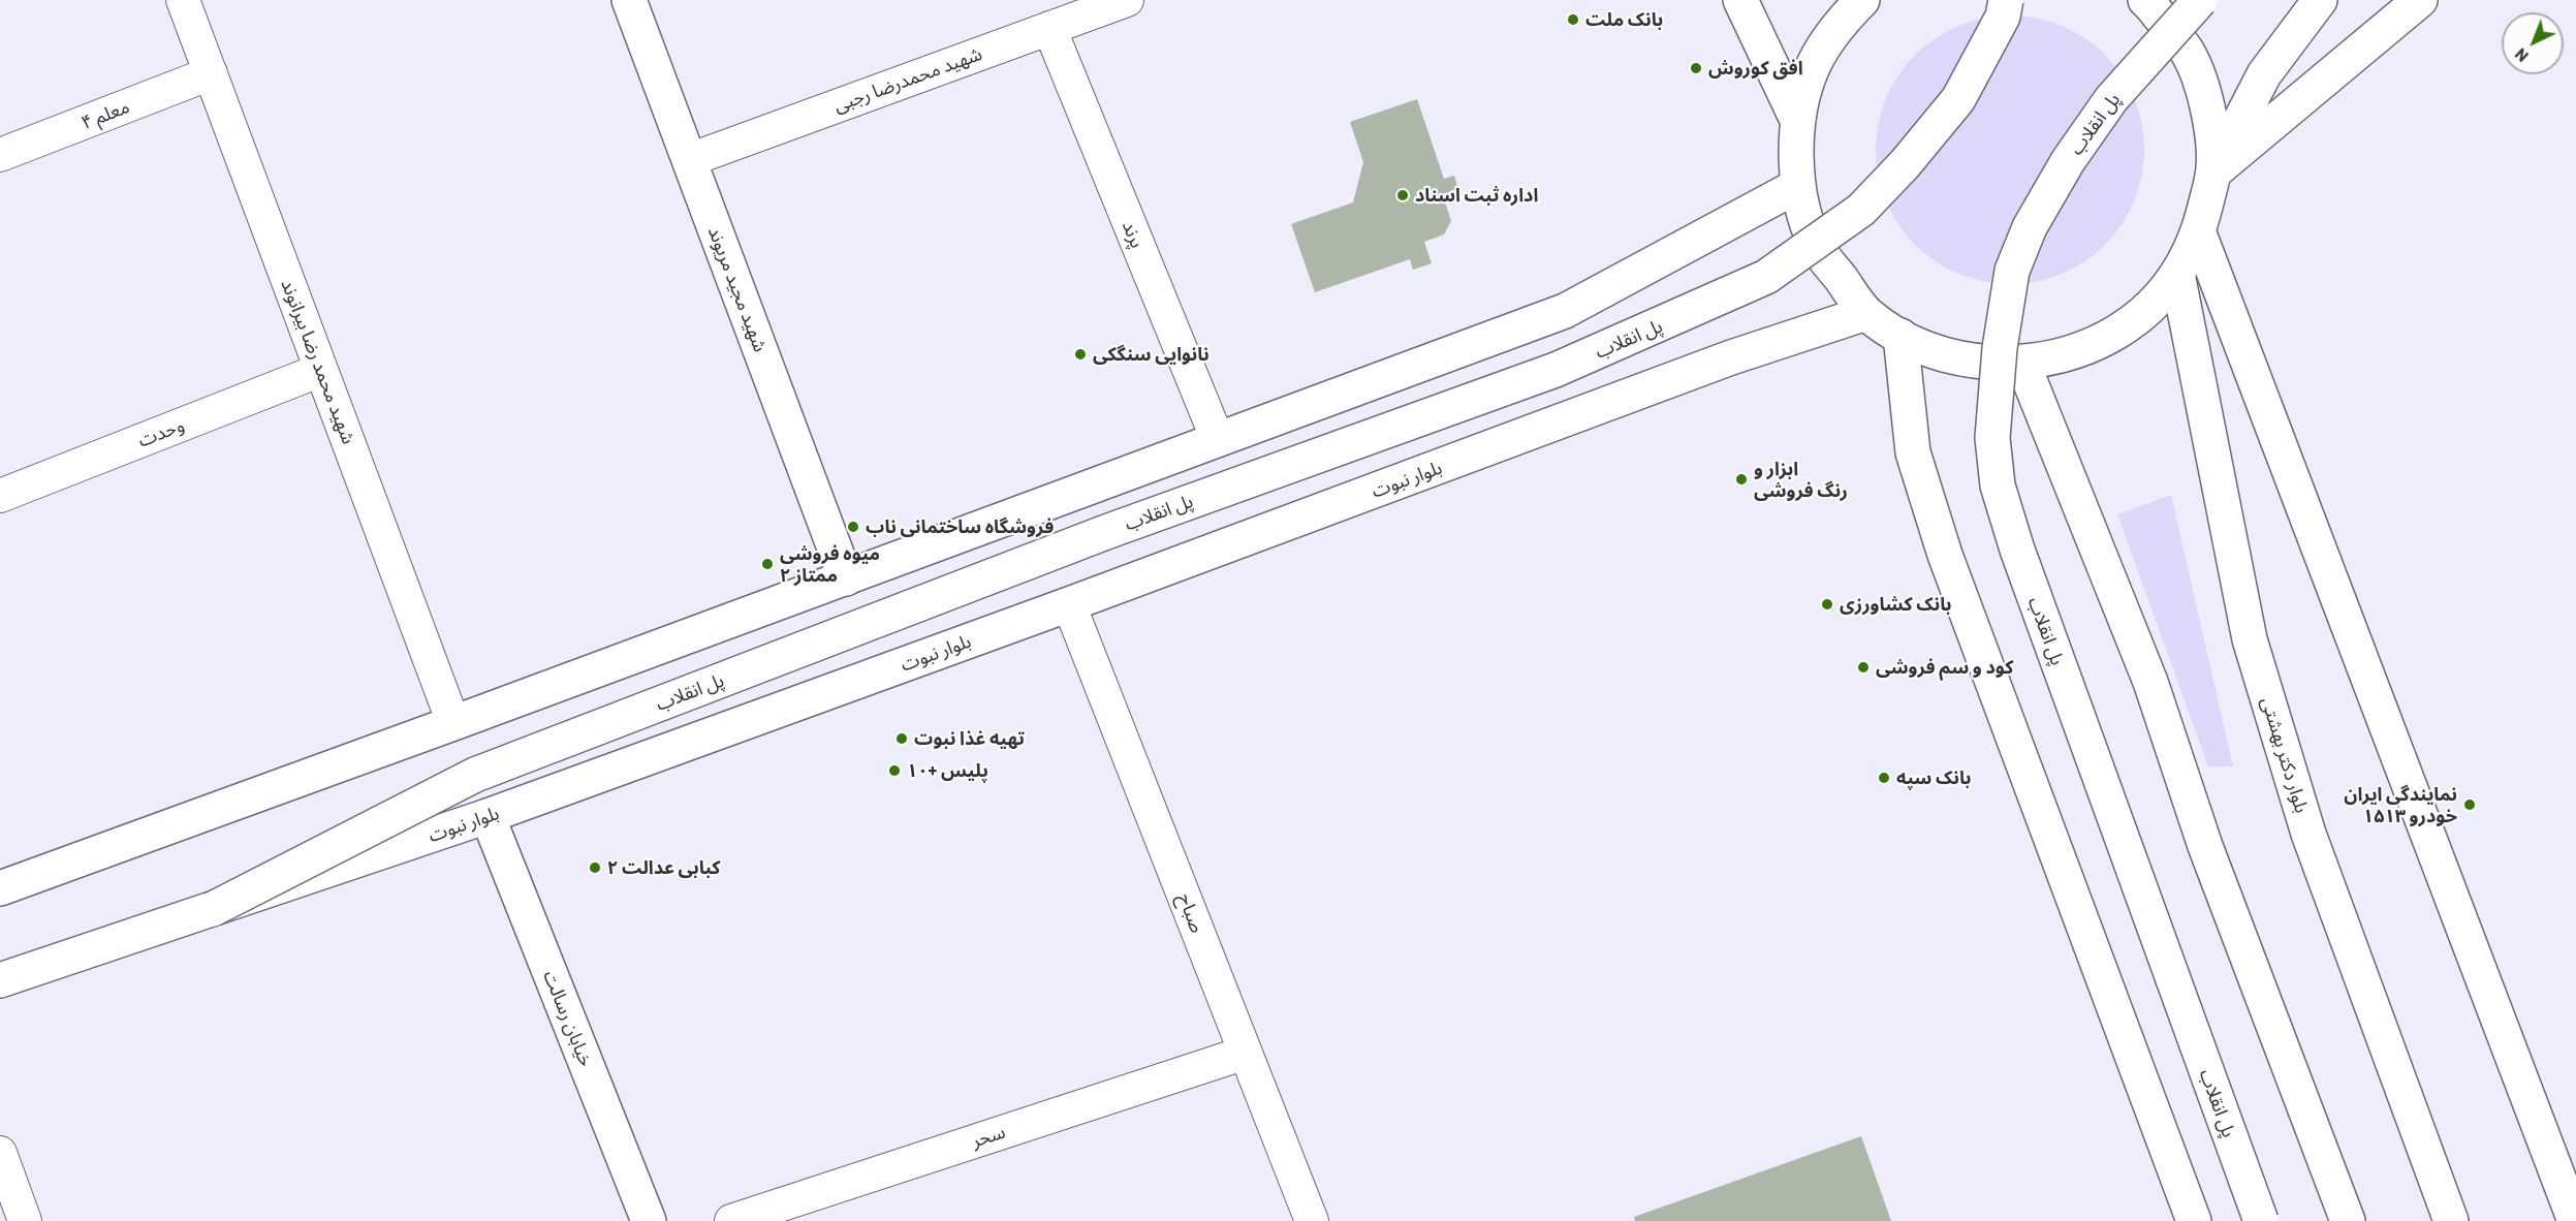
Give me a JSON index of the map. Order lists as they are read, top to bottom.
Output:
{
  "streets": {
    "main road": [
      "پل انقلاب",
      "شهید مجید مریوند",
      "بلوار نبوت",
      "بلوار دکتر بهشتی",
      "خیابان رسالت"
    ],
    "street": [
      "شهید محمدرضا رجبی",
      "معلم ۴",
      "پرند",
      "شهید محمد رضا بیرانوند",
      "وحدت",
      "صباح",
      "سحر"
    ]
  },
  "crossings": [
    ["شهید محمدرضا رجبی", "پرند"],
    ["شهید محمدرضا رجبی", "شهید مجید مریوند"],
    ["معلم ۴", "شهید محمد رضا بیرانوند"],
    ["پل انقلاب", "بلوار نبوت"],
    ["شهید محمد رضا بیرانوند", "وحدت"],
    ["بلوار نبوت", "صباح"],
    ["بلوار نبوت", "خیابان رسالت"],
    ["صباح", "سحر"]
  ],
  "places": [
    "بانک ملت",
    "افق کوروش",
    "اداره ثبت اسناد",
    "نانوایی سنگکی",
    "ابزار و رنگ فروشی",
    "فروشگاه ساختمانی ناب",
    "میوه فروشی ممتاز ۲",
    "بانک کشاورزی",
    "کود و سم فروشی",
    "تهیه غذا نبوت",
    "پلیس +۱۰",
    "بانک سپه",
    "نمایندگی ایران خودرو ۱۵۱۳",
    "کبابی عدالت ۲"
  ],
  "north": "bottom left"
}
